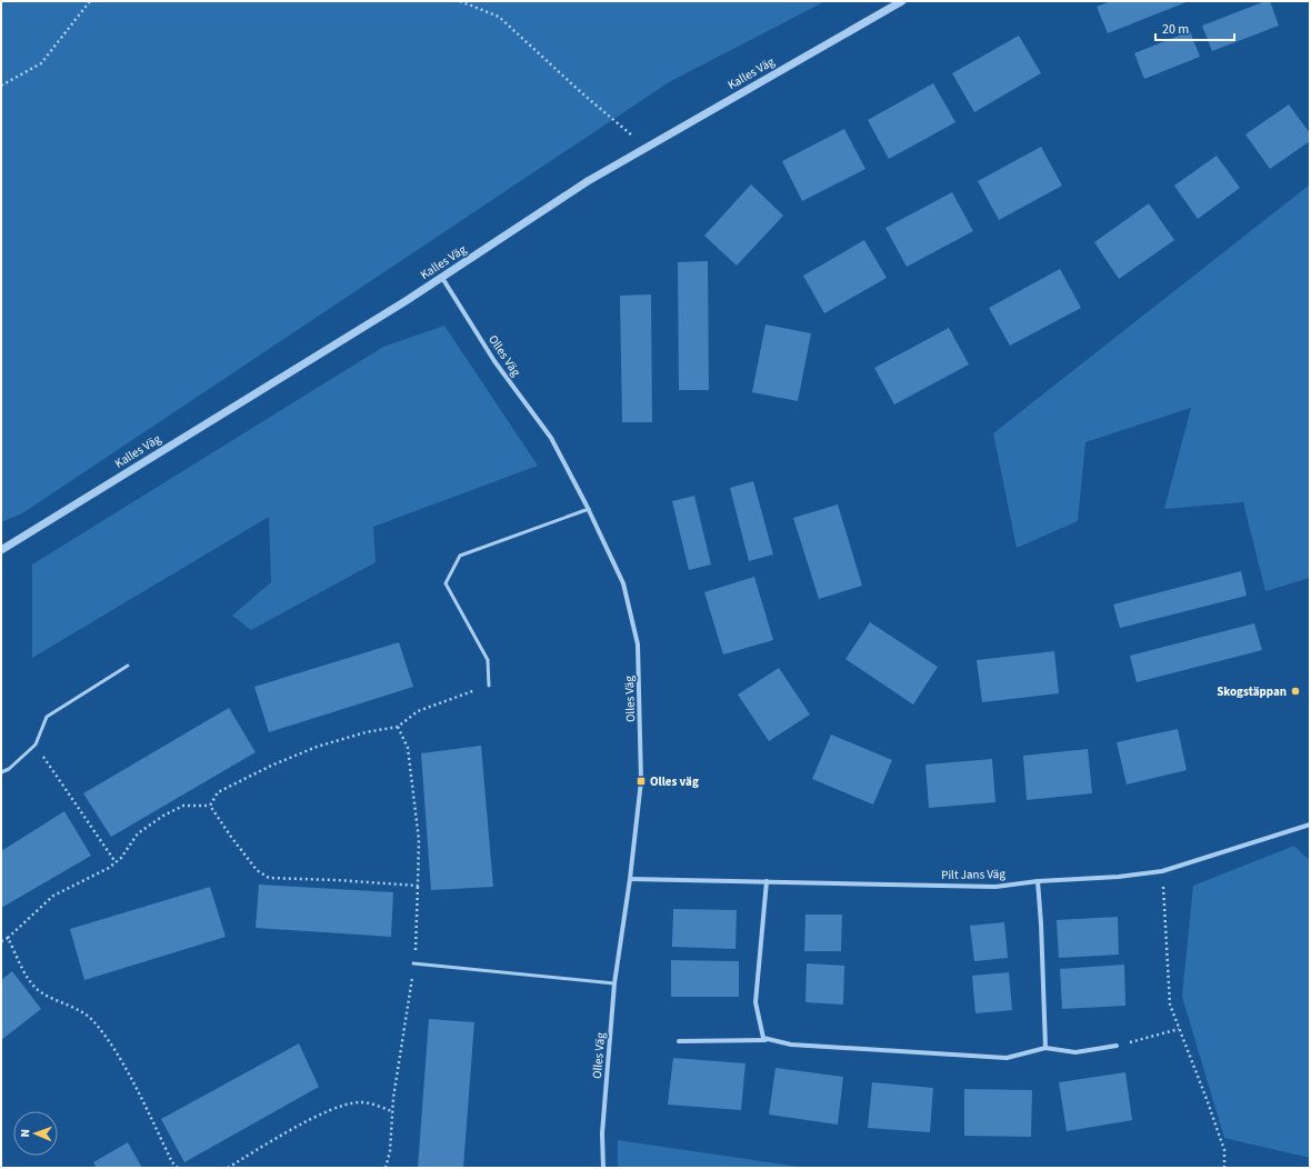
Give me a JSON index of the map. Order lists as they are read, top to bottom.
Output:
{
  "streets": {
    "street": ["Kalles Väg", "Olles Väg", "Pilt Jans Väg"]
  },
  "crossings": [
    ["Kalles Väg", "Olles Väg"],
    ["Olles Väg", "Pilt Jans Väg"]
  ],
  "places": {
    "other": ["Skogstäppan"],
    "transit": ["Olles väg"]
  },
  "scale_bar": "20 m",
  "north": "left"
}
